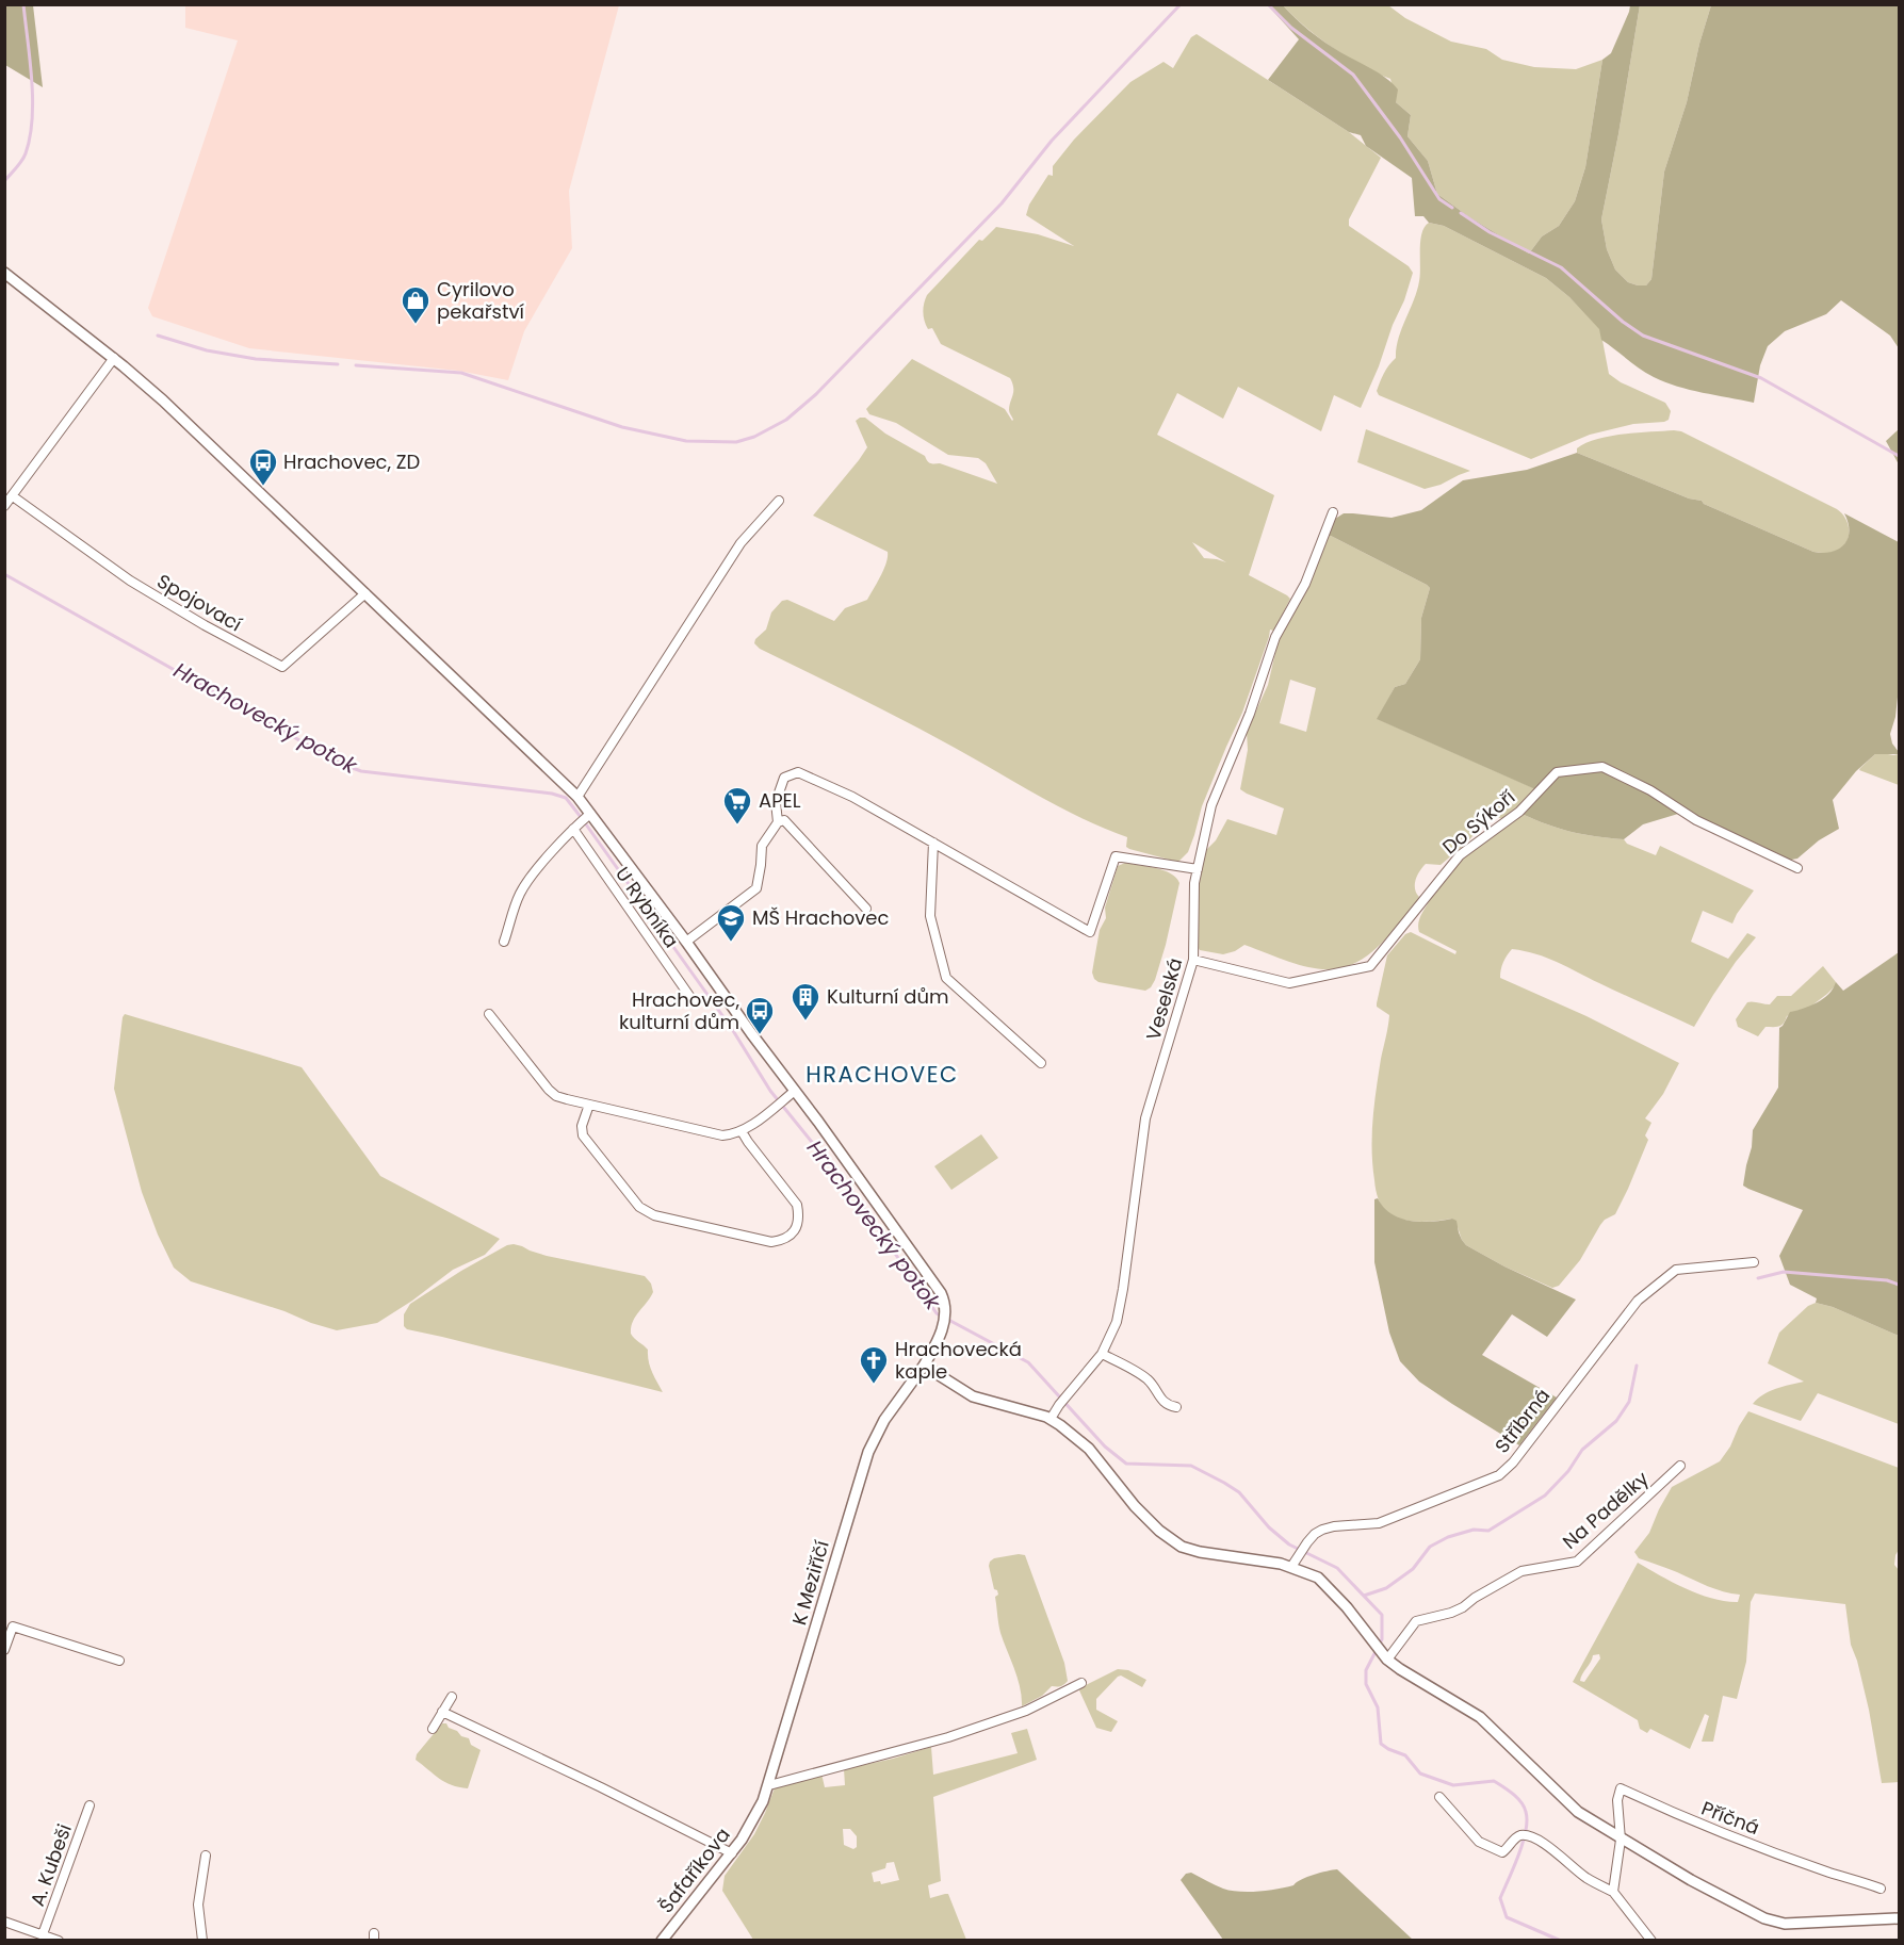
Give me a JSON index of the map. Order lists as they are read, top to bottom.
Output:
{
  "streets": {
    "street": [
      "Spojovací",
      "Do Sýkoří",
      "U Rybníka",
      "Veselská",
      "Stříbrná",
      "Na Padělky",
      "K Meziříčí",
      "Příčná",
      "A. Kubeši",
      "Šafaříkova"
    ]
  },
  "crossings": [
    ["Do Sýkoří", "Veselská"],
    ["K Meziříčí", "Šafaříkova"]
  ],
  "districts": ["HRACHOVEC"],
  "water": ["Hrachovecký potok"],
  "places": {
    "shop": ["Cyrilovo pekařství"],
    "bus stop": ["Hrachovec, ZD", "Hrachovec, kulturní dům"],
    "supermarket": ["APEL"],
    "school or university": ["MŠ Hrachovec"],
    "building": ["Kulturní dům"],
    "church": ["Hrachovecká kaple"]
  }
}
